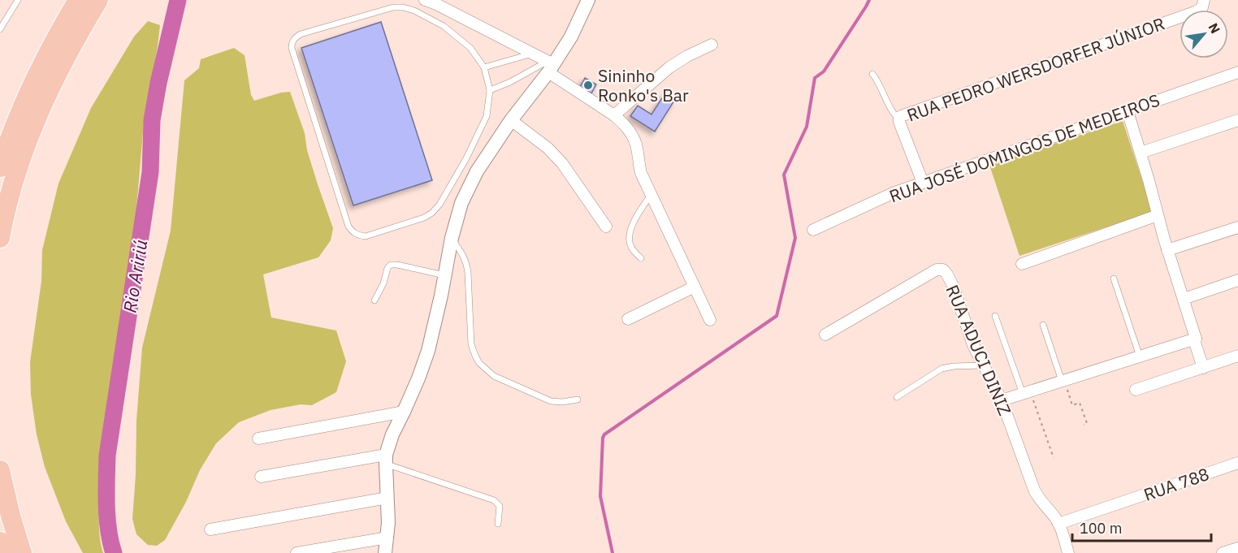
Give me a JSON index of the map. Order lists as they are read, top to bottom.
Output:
{
  "streets": {
    "street": [
      "RUA PEDRO WERSDORFER JÚNIOR",
      "RUA JOSÉ DOMINGOS DE MEDEIROS",
      "RUA ADUCI DINIZ",
      "RUA 788"
    ]
  },
  "crossings": [
    ["RUA PEDRO WERSDORFER JÚNIOR", "RUA JOSÉ DOMINGOS DE MEDEIROS"],
    ["RUA ADUCI DINIZ", "RUA 788"]
  ],
  "water": ["Rio Aririú"],
  "places": ["Sininho Ronko's Bar"],
  "scale_bar": "100 m",
  "north": "top right"
}
